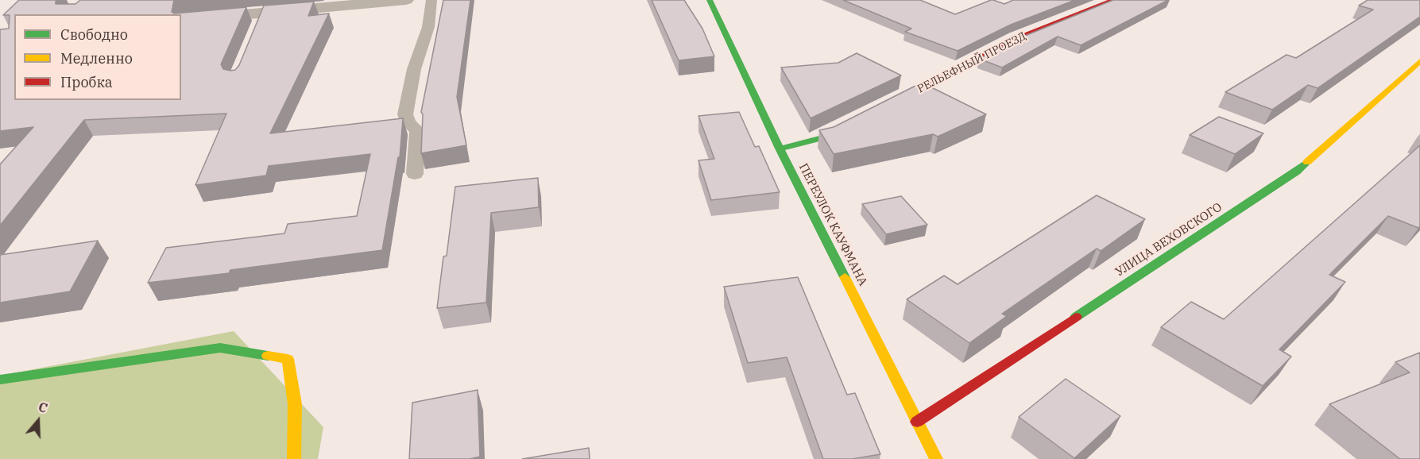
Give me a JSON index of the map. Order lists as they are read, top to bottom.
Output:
{
  "streets": {
    "street": ["РЕЛЬЕФНЫЙ ПРОЕЗД", "ПЕРЕУЛОК КАУФМАНА", "УЛИЦА ВЕХОВСКОГО"]
  },
  "crossings": [
    ["ПЕРЕУЛОК КАУФМАНА", "УЛИЦА ВЕХОВСКОГО"]
  ],
  "legend": ["Свободно", "Медленно", "Пробка"],
  "north": "top"
}
